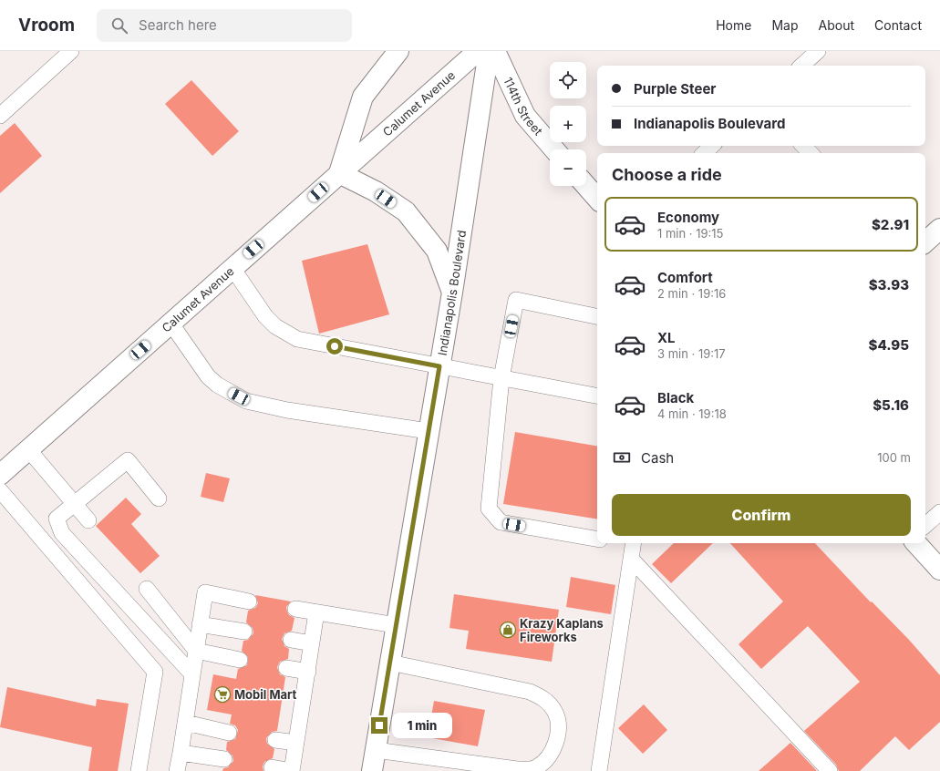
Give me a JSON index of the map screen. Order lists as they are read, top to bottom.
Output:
{
  "streets": {
    "main road": ["Calumet Avenue", "114th Street", "Indianapolis Boulevard"]
  },
  "places": {
    "shop": ["Krazy Kaplans Fireworks"],
    "supermarket": ["Mobil Mart"]
  },
  "page": {
    "header": "Vroom",
    "search": "Search here",
    "nav": [
      "Home",
      "Map",
      "About",
      "Contact"
    ],
    "map_buttons": ["+", "−"],
    "banner": ["Purple Steer", "Indianapolis Boulevard"],
    "heading": "Choose a ride",
    "list": [
      {
        "name": "Economy",
        "note": "1 min · 19:15",
        "value": "$2.91"
      },
      {
        "name": "Comfort",
        "note": "2 min · 19:16",
        "value": "$3.93"
      },
      {
        "name": "XL",
        "note": "3 min · 19:17",
        "value": "$4.95"
      },
      {
        "name": "Black",
        "note": "4 min · 19:18",
        "value": "$5.16"
      }
    ],
    "pay": ["Cash", "100 m"],
    "buttons": "Confirm",
    "bubble": "1 min"
  }
}
